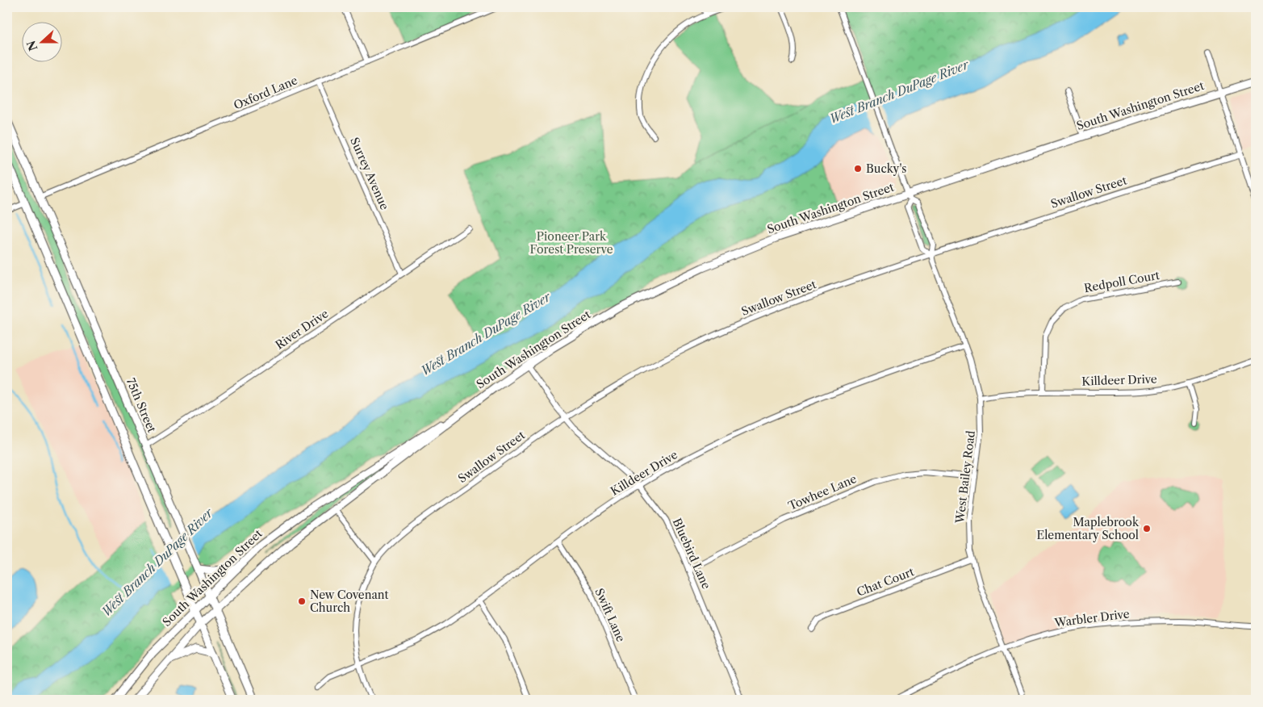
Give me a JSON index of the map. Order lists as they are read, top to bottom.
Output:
{
  "streets": {
    "main road": ["South Washington Street", "75th Street"],
    "street": [
      "Oxford Lane",
      "Surrey Avenue",
      "Swallow Street",
      "Redpoll Court",
      "River Drive",
      "Killdeer Drive",
      "West Bailey Road",
      "Towhee Lane",
      "Bluebird Lane",
      "Chat Court",
      "Swift Lane",
      "Warbler Drive"
    ]
  },
  "crossings": [
    ["Oxford Lane", "Surrey Avenue"],
    ["Oxford Lane", "75th Street"],
    ["South Washington Street", "75th Street"],
    ["South Washington Street", "West Bailey Road"],
    ["South Washington Street", "Bluebird Lane"],
    ["Surrey Avenue", "River Drive"],
    ["Swallow Street", "Killdeer Drive"],
    ["Swallow Street", "West Bailey Road"],
    ["Swallow Street", "Bluebird Lane"],
    ["Redpoll Court", "Killdeer Drive"],
    ["River Drive", "75th Street"],
    ["Killdeer Drive", "West Bailey Road"],
    ["Killdeer Drive", "Bluebird Lane"],
    ["Killdeer Drive", "Swift Lane"],
    ["West Bailey Road", "Towhee Lane"],
    ["West Bailey Road", "Chat Court"],
    ["West Bailey Road", "Warbler Drive"],
    ["Towhee Lane", "Bluebird Lane"]
  ],
  "water": ["West Branch DuPage River"],
  "parks": ["Pioneer Park Forest Preserve"],
  "places": ["Bucky's", "Maplebrook Elementary School", "New Covenant Church"],
  "north": "left"
}
